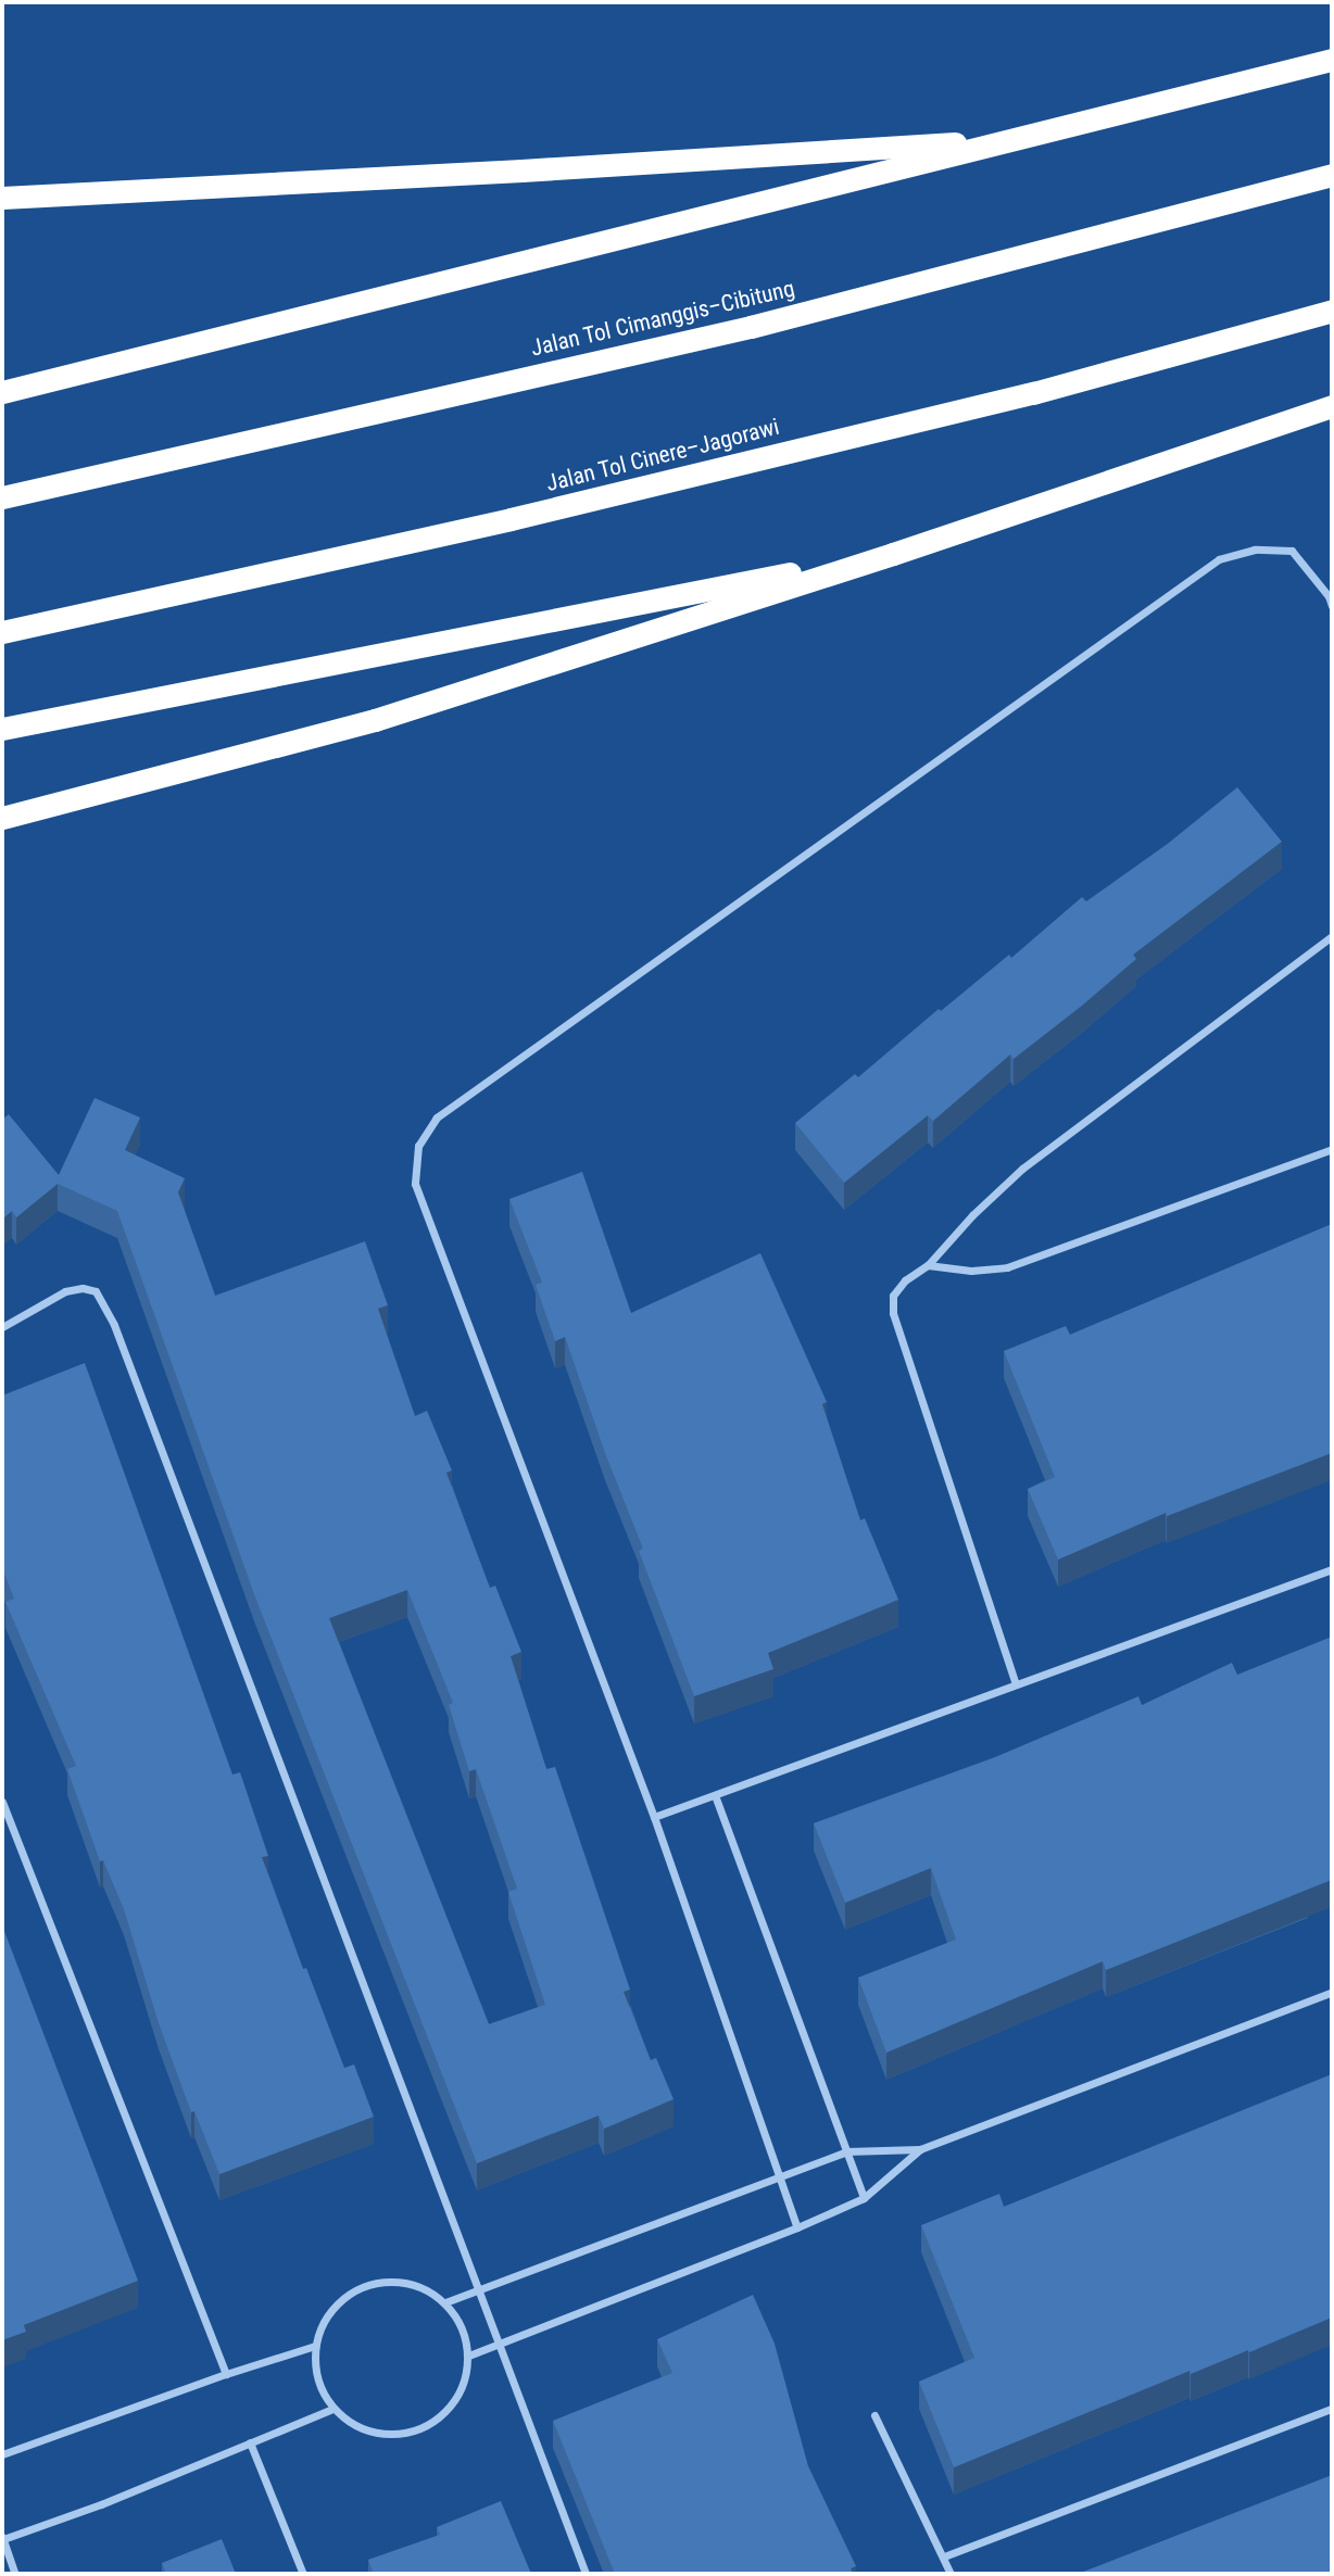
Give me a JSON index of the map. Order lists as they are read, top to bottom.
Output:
{
  "streets": {
    "highway": ["Jalan Tol Cimanggis–Cibitung", "Jalan Tol Cinere–Jagorawi"]
  }
}
